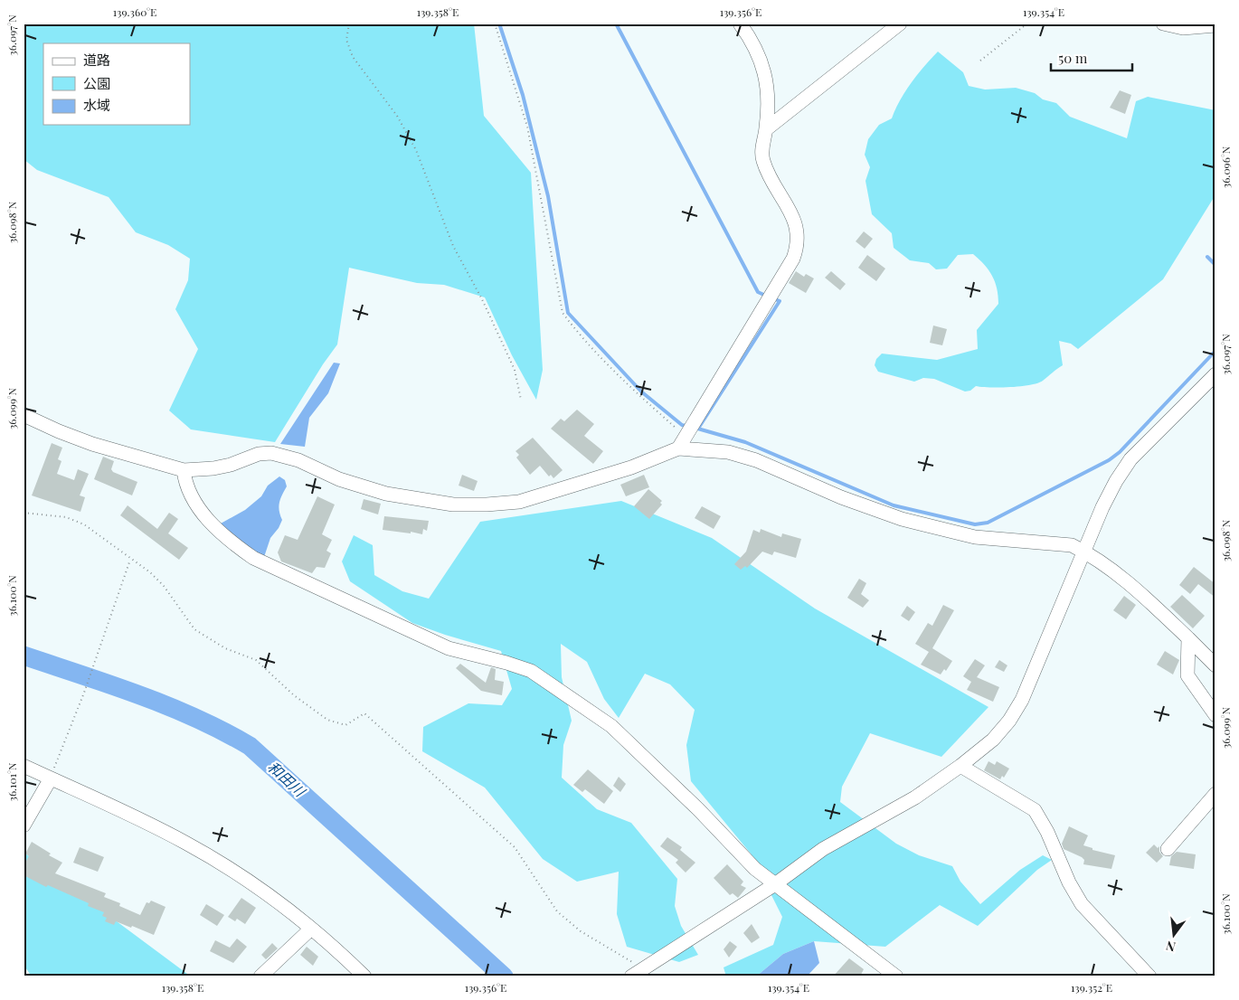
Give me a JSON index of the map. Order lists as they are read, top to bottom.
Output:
{
  "water": ["和田川"],
  "legend": ["道路", "公園", "水域"],
  "scale_bar": "50 m",
  "north": "bottom",
  "coordinates": [
    "139.360°E",
    "139.358°E",
    "139.356°E",
    "139.354°E",
    "36.097°N",
    "36.096°N",
    "36.098°N",
    "36.099°N",
    "36.100°N",
    "36.101°N",
    "139.352°E"
  ]
}
